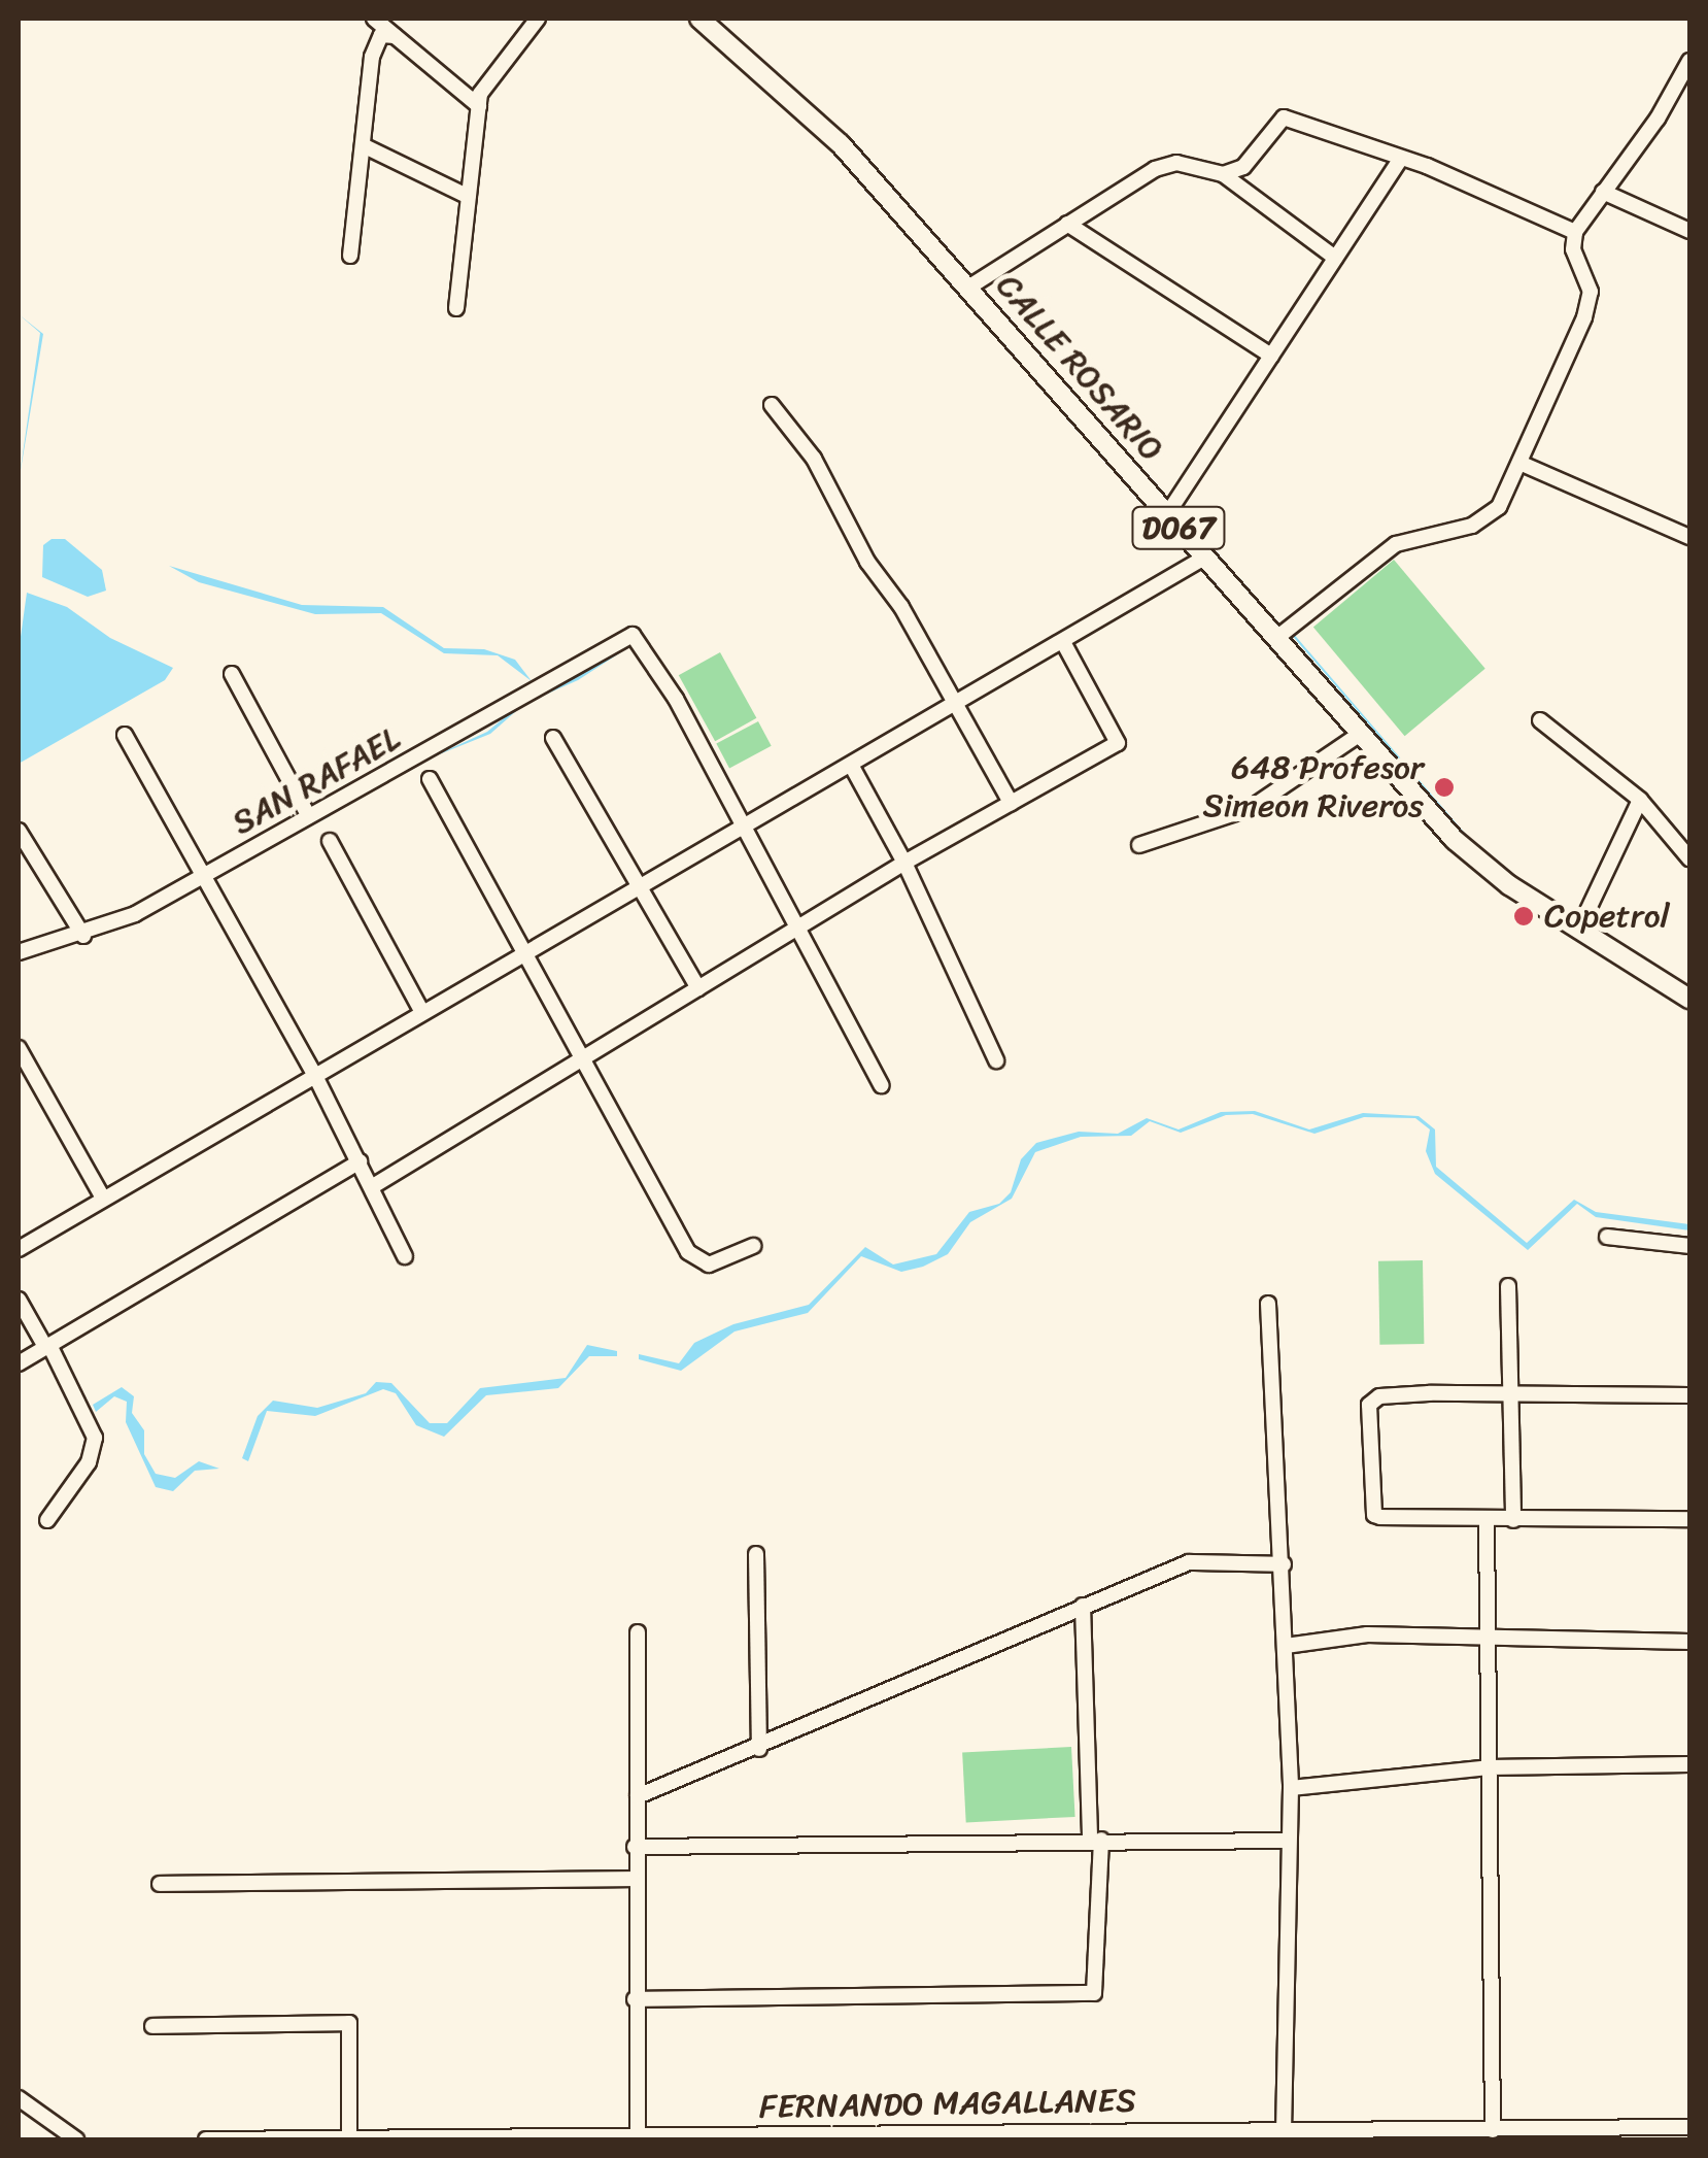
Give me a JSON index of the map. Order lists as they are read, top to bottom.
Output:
{
  "streets": {
    "main road": ["CALLE ROSARIO", "D067"],
    "street": ["SAN RAFAEL", "FERNANDO MAGALLANES"]
  },
  "places": ["648 Profesor Simeon Riveros", "Copetrol"]
}
